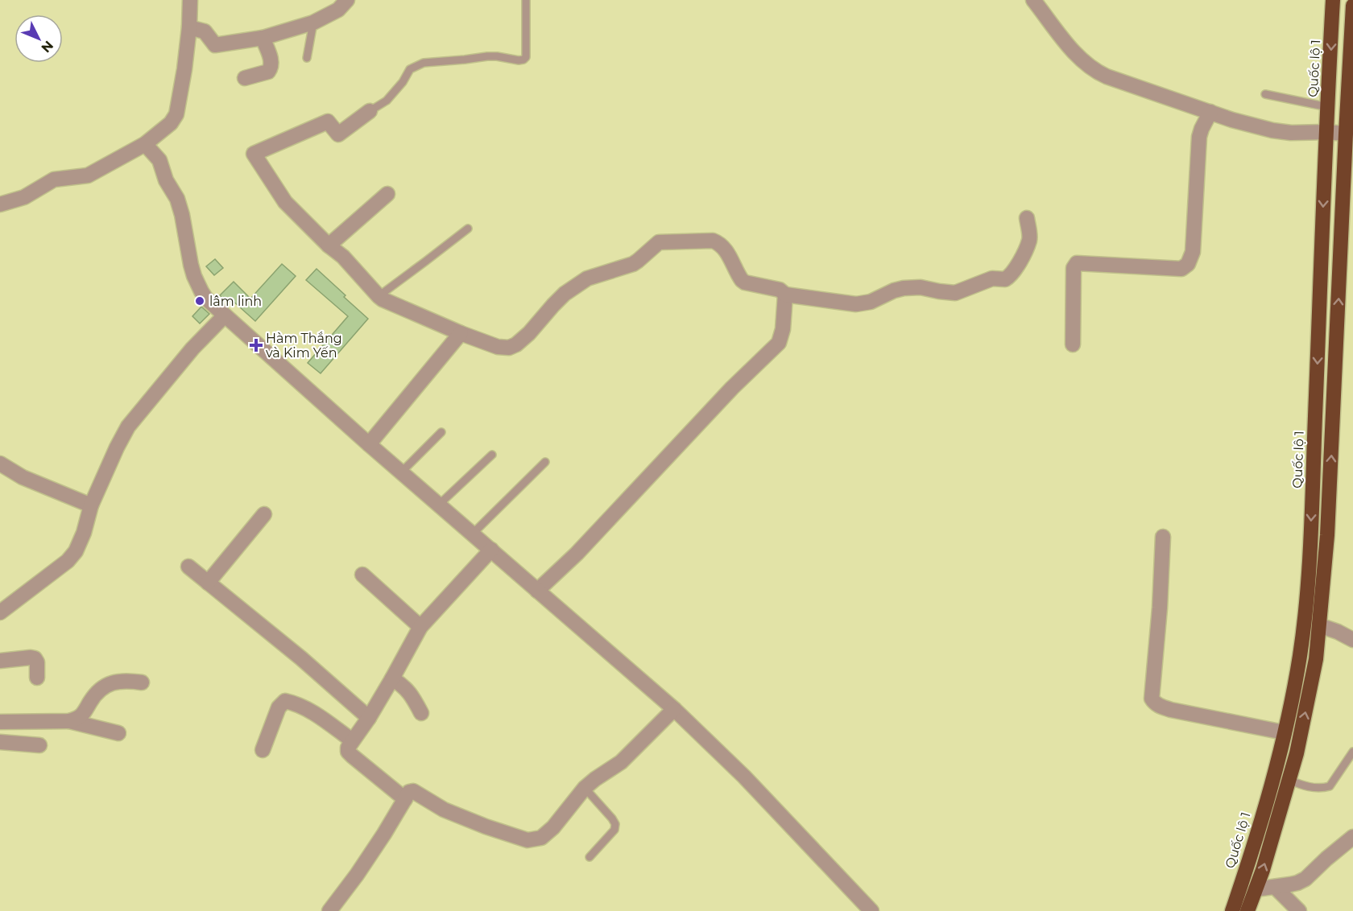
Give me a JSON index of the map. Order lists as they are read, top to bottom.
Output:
{
  "streets": {
    "highway": ["Quốc lộ 1"]
  },
  "places": {
    "other": ["lâm linh"],
    "health": ["Hàm Thắng và Kim Yến"]
  },
  "north": "bottom right"
}
